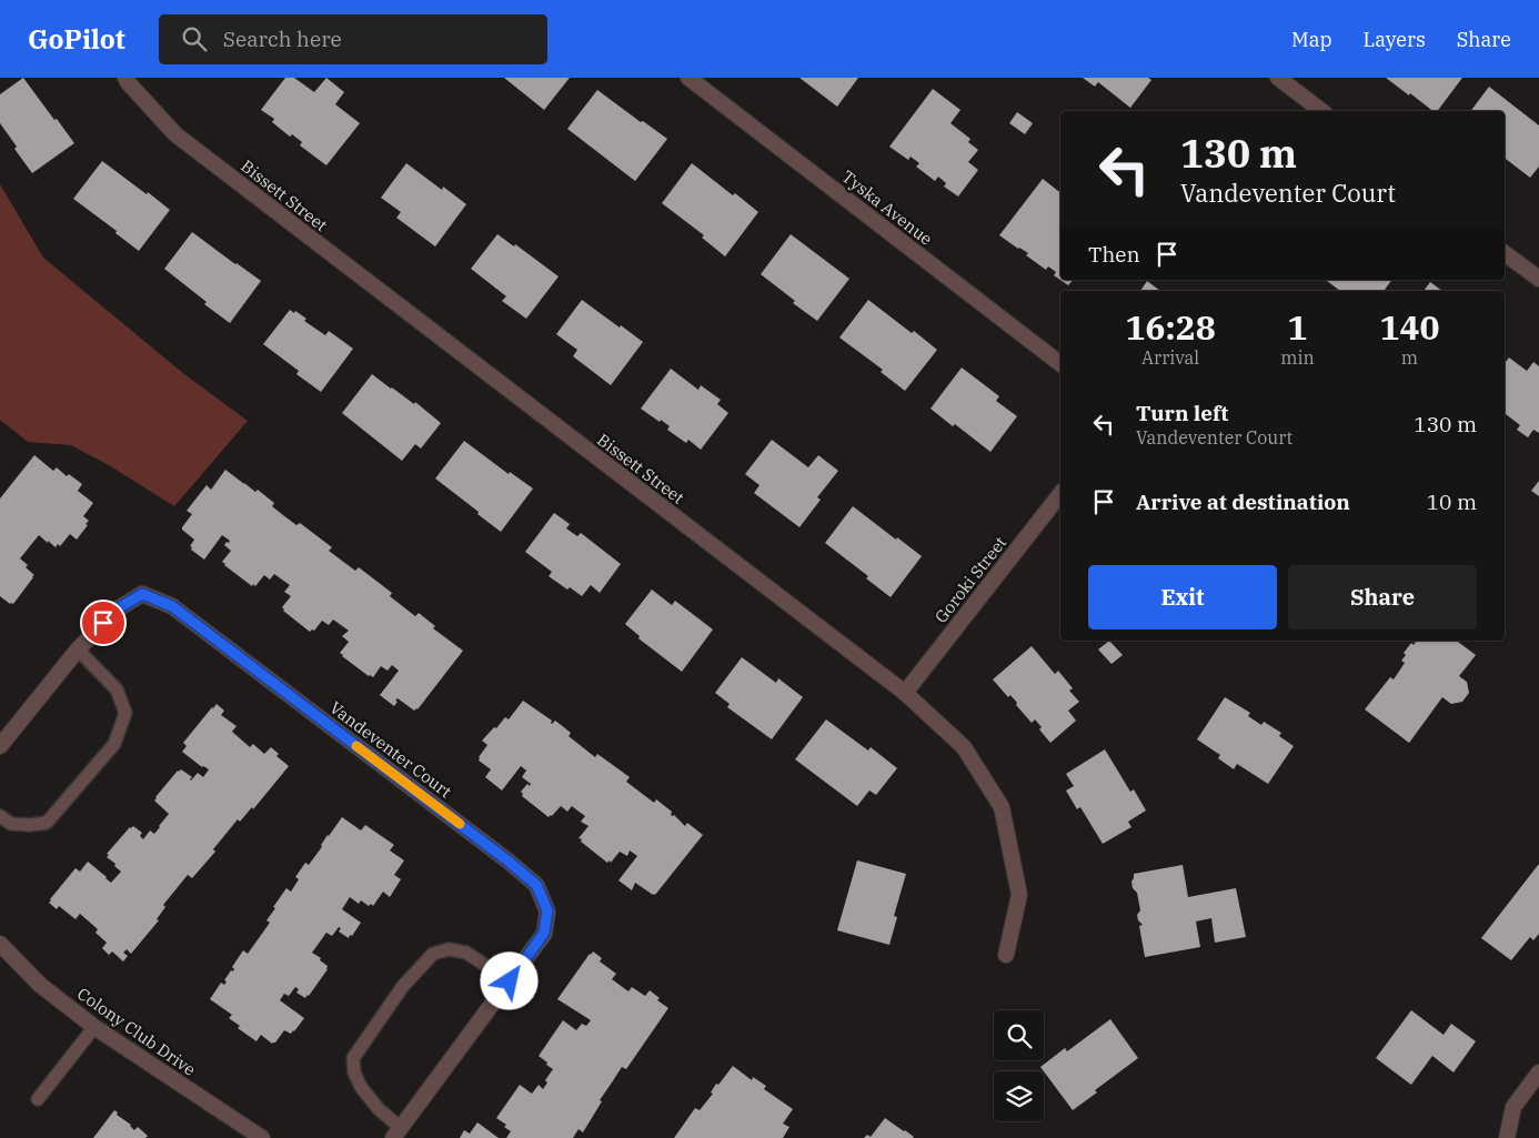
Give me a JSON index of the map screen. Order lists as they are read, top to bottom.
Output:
{
  "streets": {
    "street": [
      "Bissett Street",
      "Tyska Avenue",
      "Goroki Street",
      "Vandeventer Court",
      "Colony Club Drive"
    ]
  },
  "crossings": [
    ["Bissett Street", "Goroki Street"]
  ],
  "page": {
    "header": "GoPilot",
    "search": "Search here",
    "nav": ["Map", "Layers", "Share"],
    "turn": ["130 m", "Vandeventer Court"],
    "then": "Then",
    "eta": [
      "16:28",
      "Arrival",
      "1",
      "min",
      "140",
      "m"
    ],
    "list": [
      {
        "name": "Turn left",
        "note": "Vandeventer Court",
        "value": "130 m"
      },
      {
        "name": "Arrive at destination",
        "value": "10 m"
      }
    ],
    "buttons": ["Exit", "Share"]
  }
}
